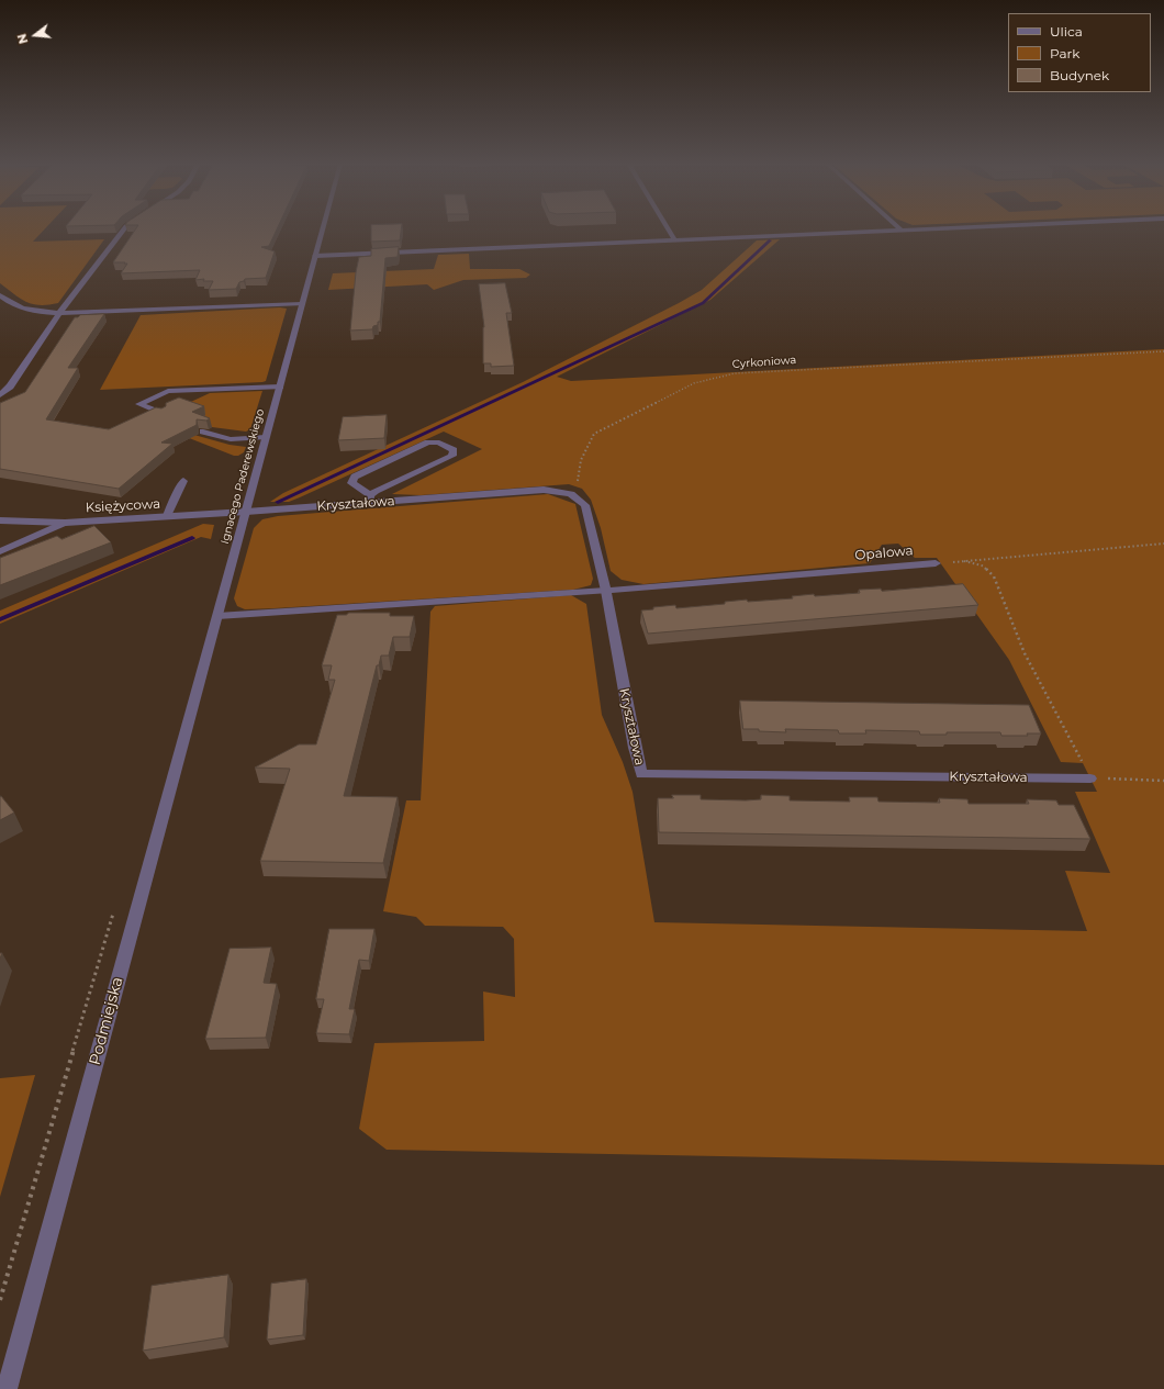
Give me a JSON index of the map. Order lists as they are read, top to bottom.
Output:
{
  "streets": {
    "street": [
      "Ignacego Paderewskiego",
      "Kryształowa",
      "Księżycowa",
      "Opalowa",
      "Podmiejska"
    ],
    "path": ["Cyrkoniowa"]
  },
  "crossings": [
    ["Cyrkoniowa", "Kryształowa"],
    ["Ignacego Paderewskiego", "Kryształowa"],
    ["Ignacego Paderewskiego", "Księżycowa"],
    ["Ignacego Paderewskiego", "Opalowa"],
    ["Ignacego Paderewskiego", "Podmiejska"],
    ["Kryształowa", "Księżycowa"],
    ["Kryształowa", "Opalowa"]
  ],
  "legend": ["Ulica", "Park", "Budynek"],
  "north": "left"
}
